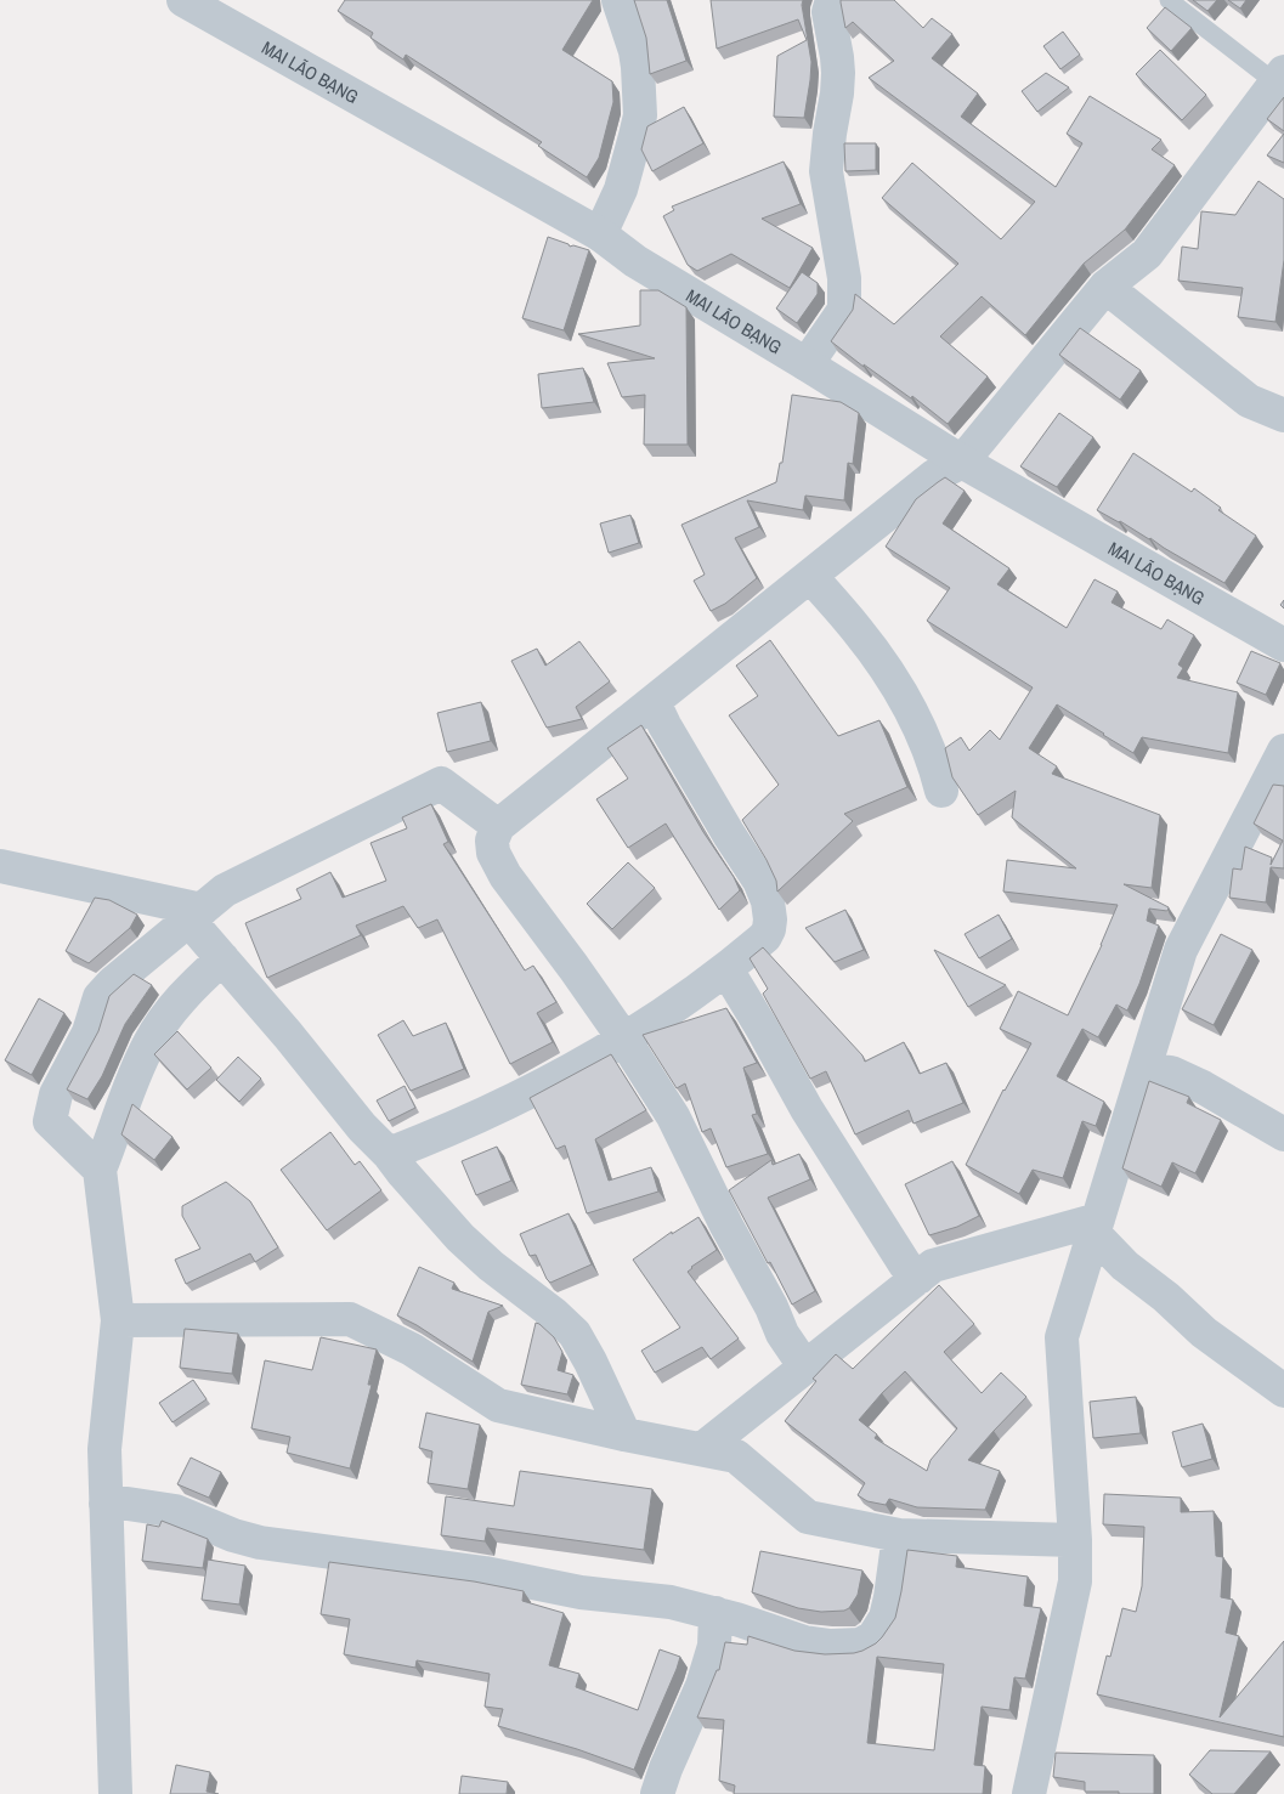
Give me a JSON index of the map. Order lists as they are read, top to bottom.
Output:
{
  "streets": {
    "street": ["MAI LÃO BẠNG"]
  }
}
